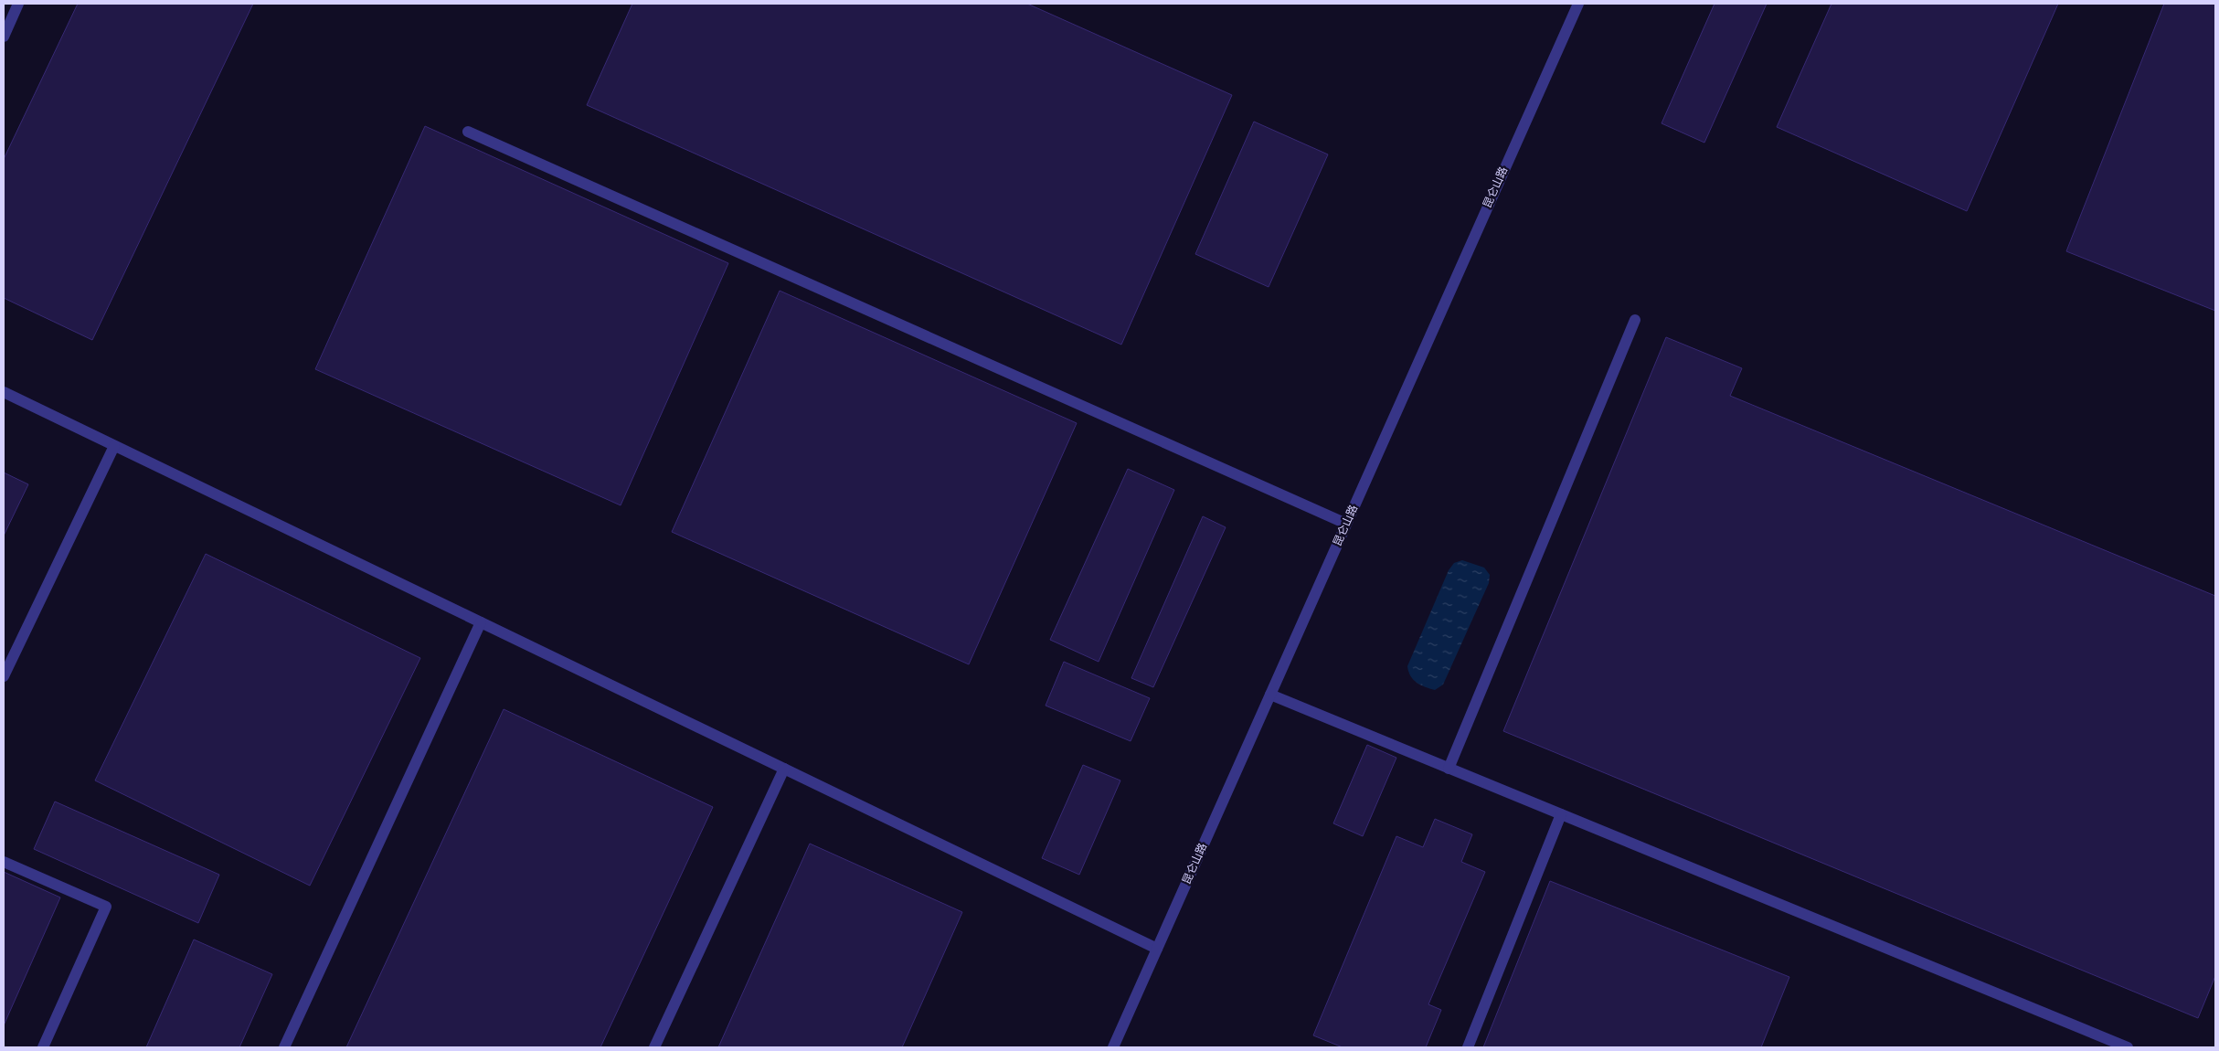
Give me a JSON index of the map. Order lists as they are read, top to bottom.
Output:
{
  "streets": {
    "street": ["昆仑山路"]
  }
}
